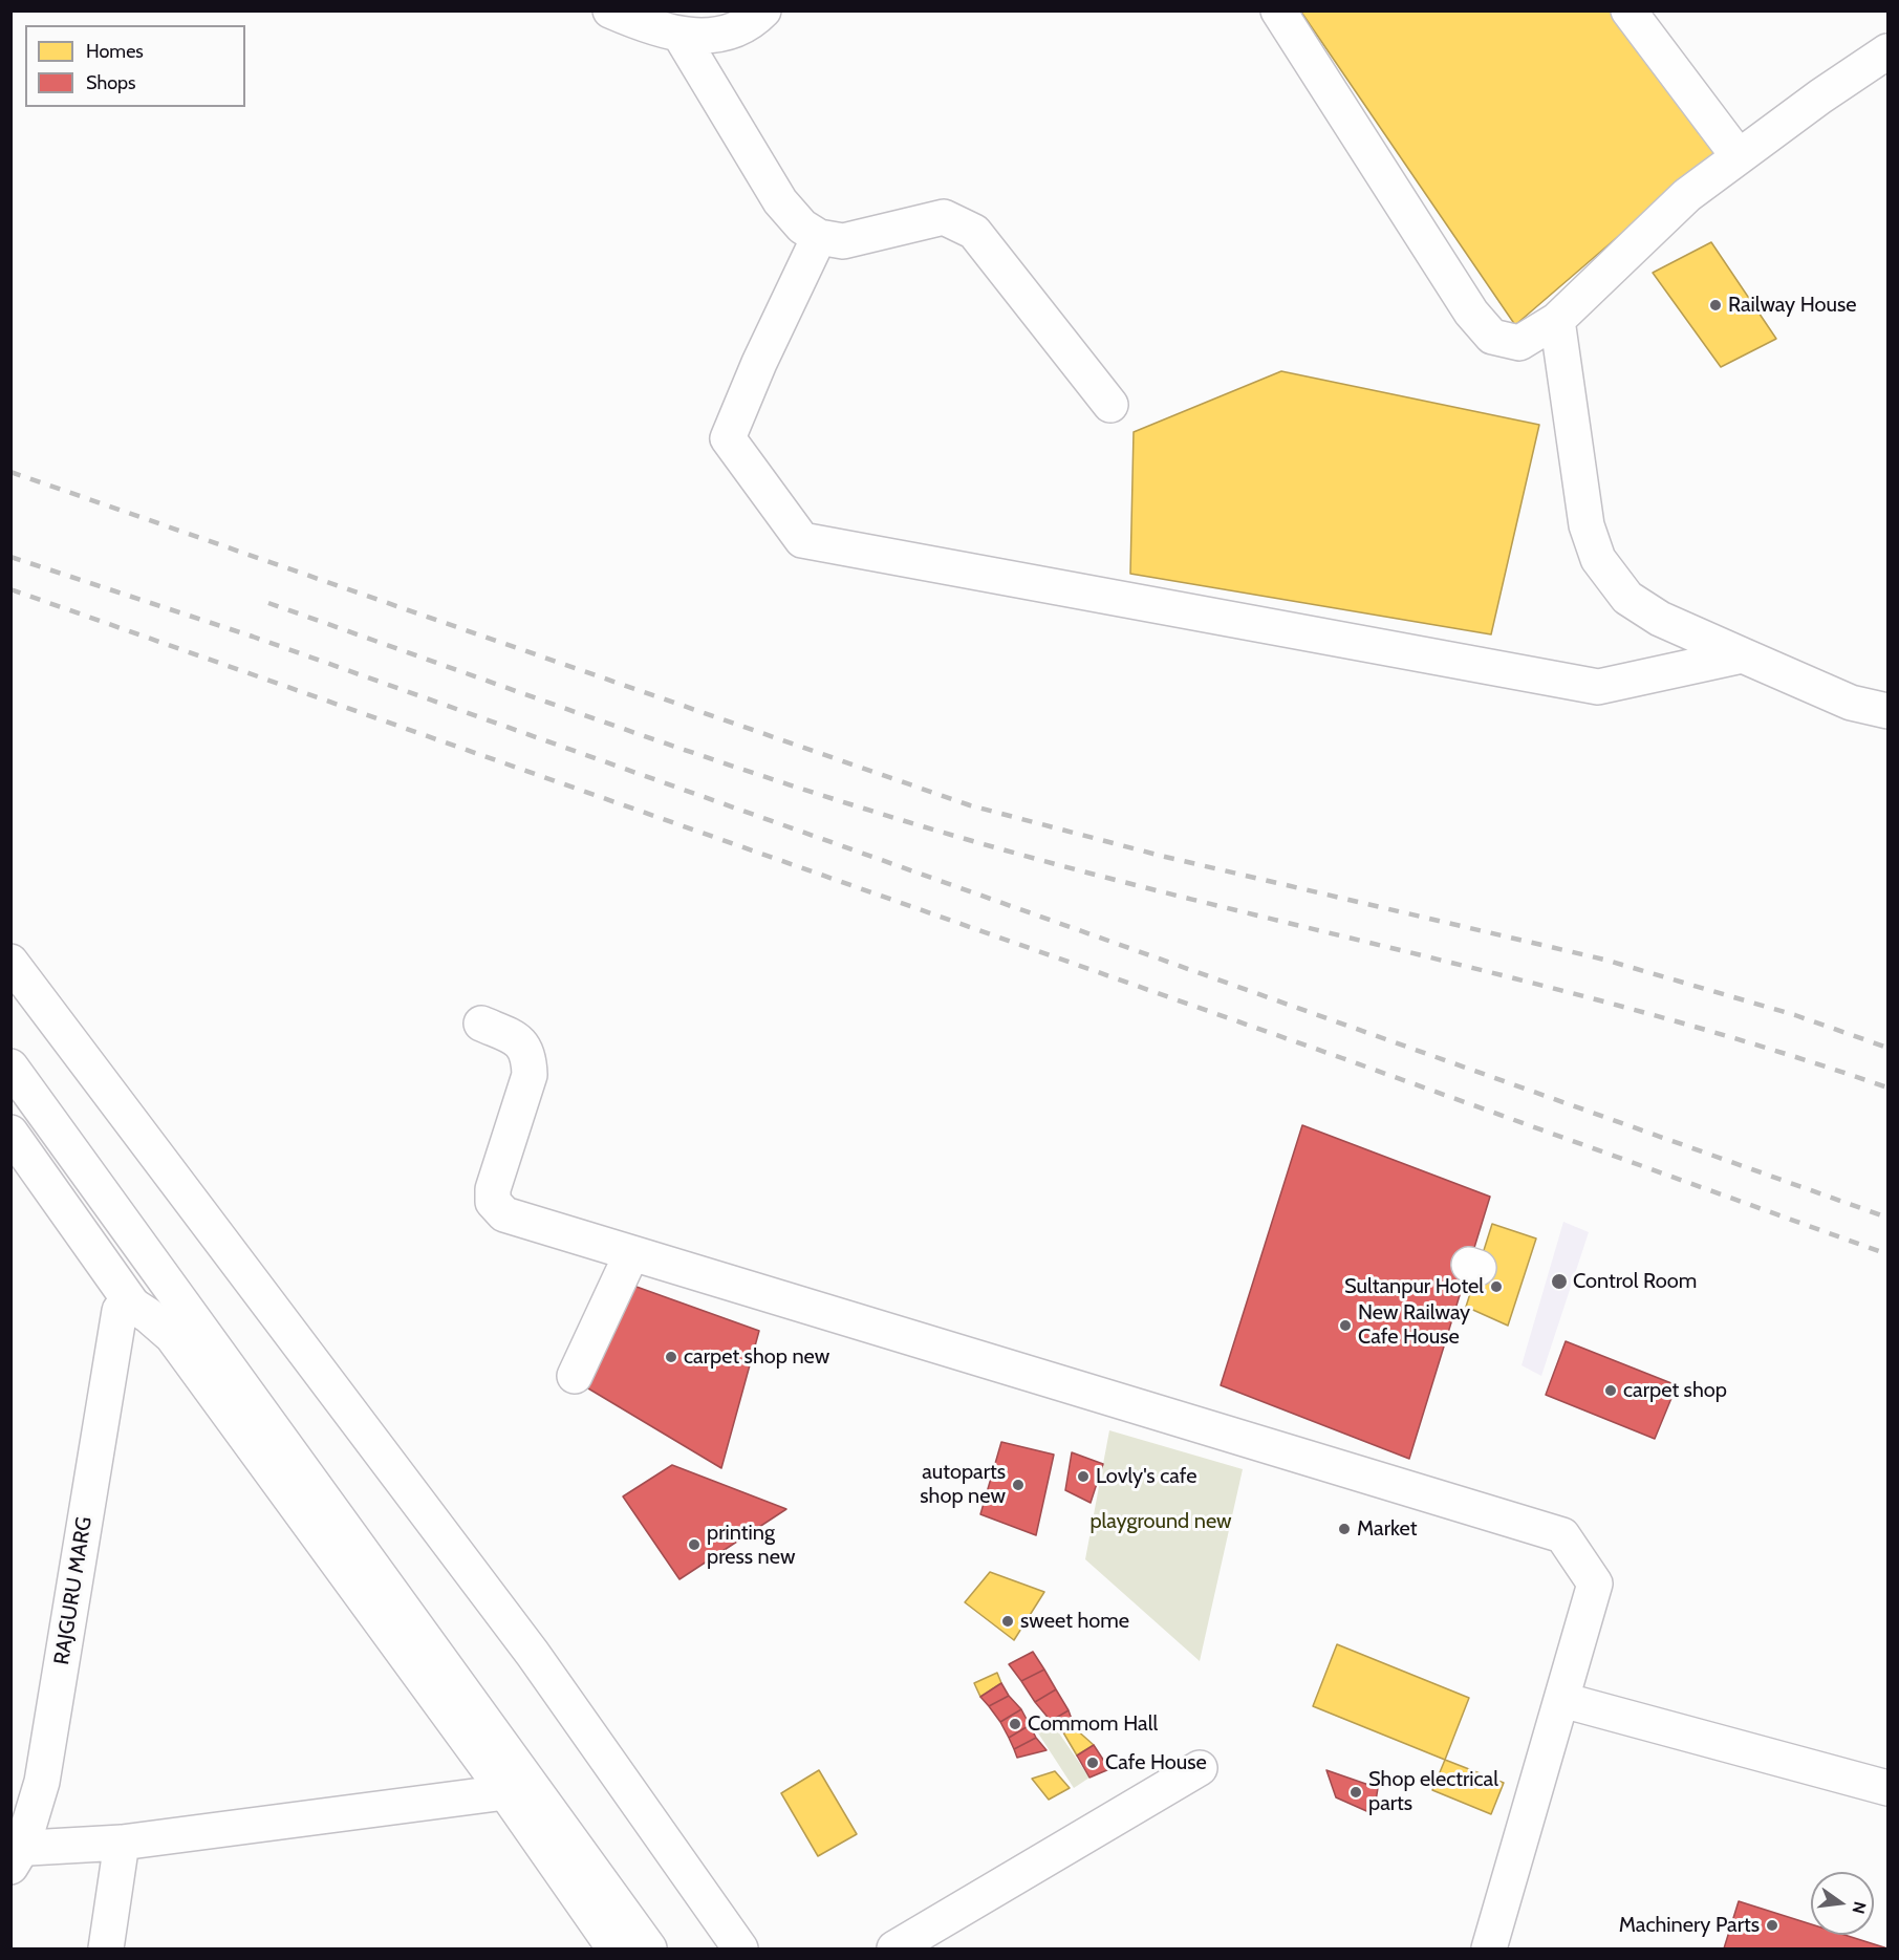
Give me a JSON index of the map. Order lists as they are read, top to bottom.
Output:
{
  "streets": {
    "street": ["RAJGURU MARG"]
  },
  "parks": ["playground new"],
  "places": [
    "Railway House",
    "Control Room",
    "Sultanpur Hotel",
    "New Railway Cafe House",
    "carpet shop new",
    "carpet shop",
    "Lovly's cafe",
    "autoparts shop new",
    "Market",
    "printing press new",
    "sweet home",
    "Commom Hall",
    "Cafe House",
    "Shop electrical parts",
    "Machinery Parts"
  ],
  "legend": ["Homes", "Shops"],
  "north": "right"
}
